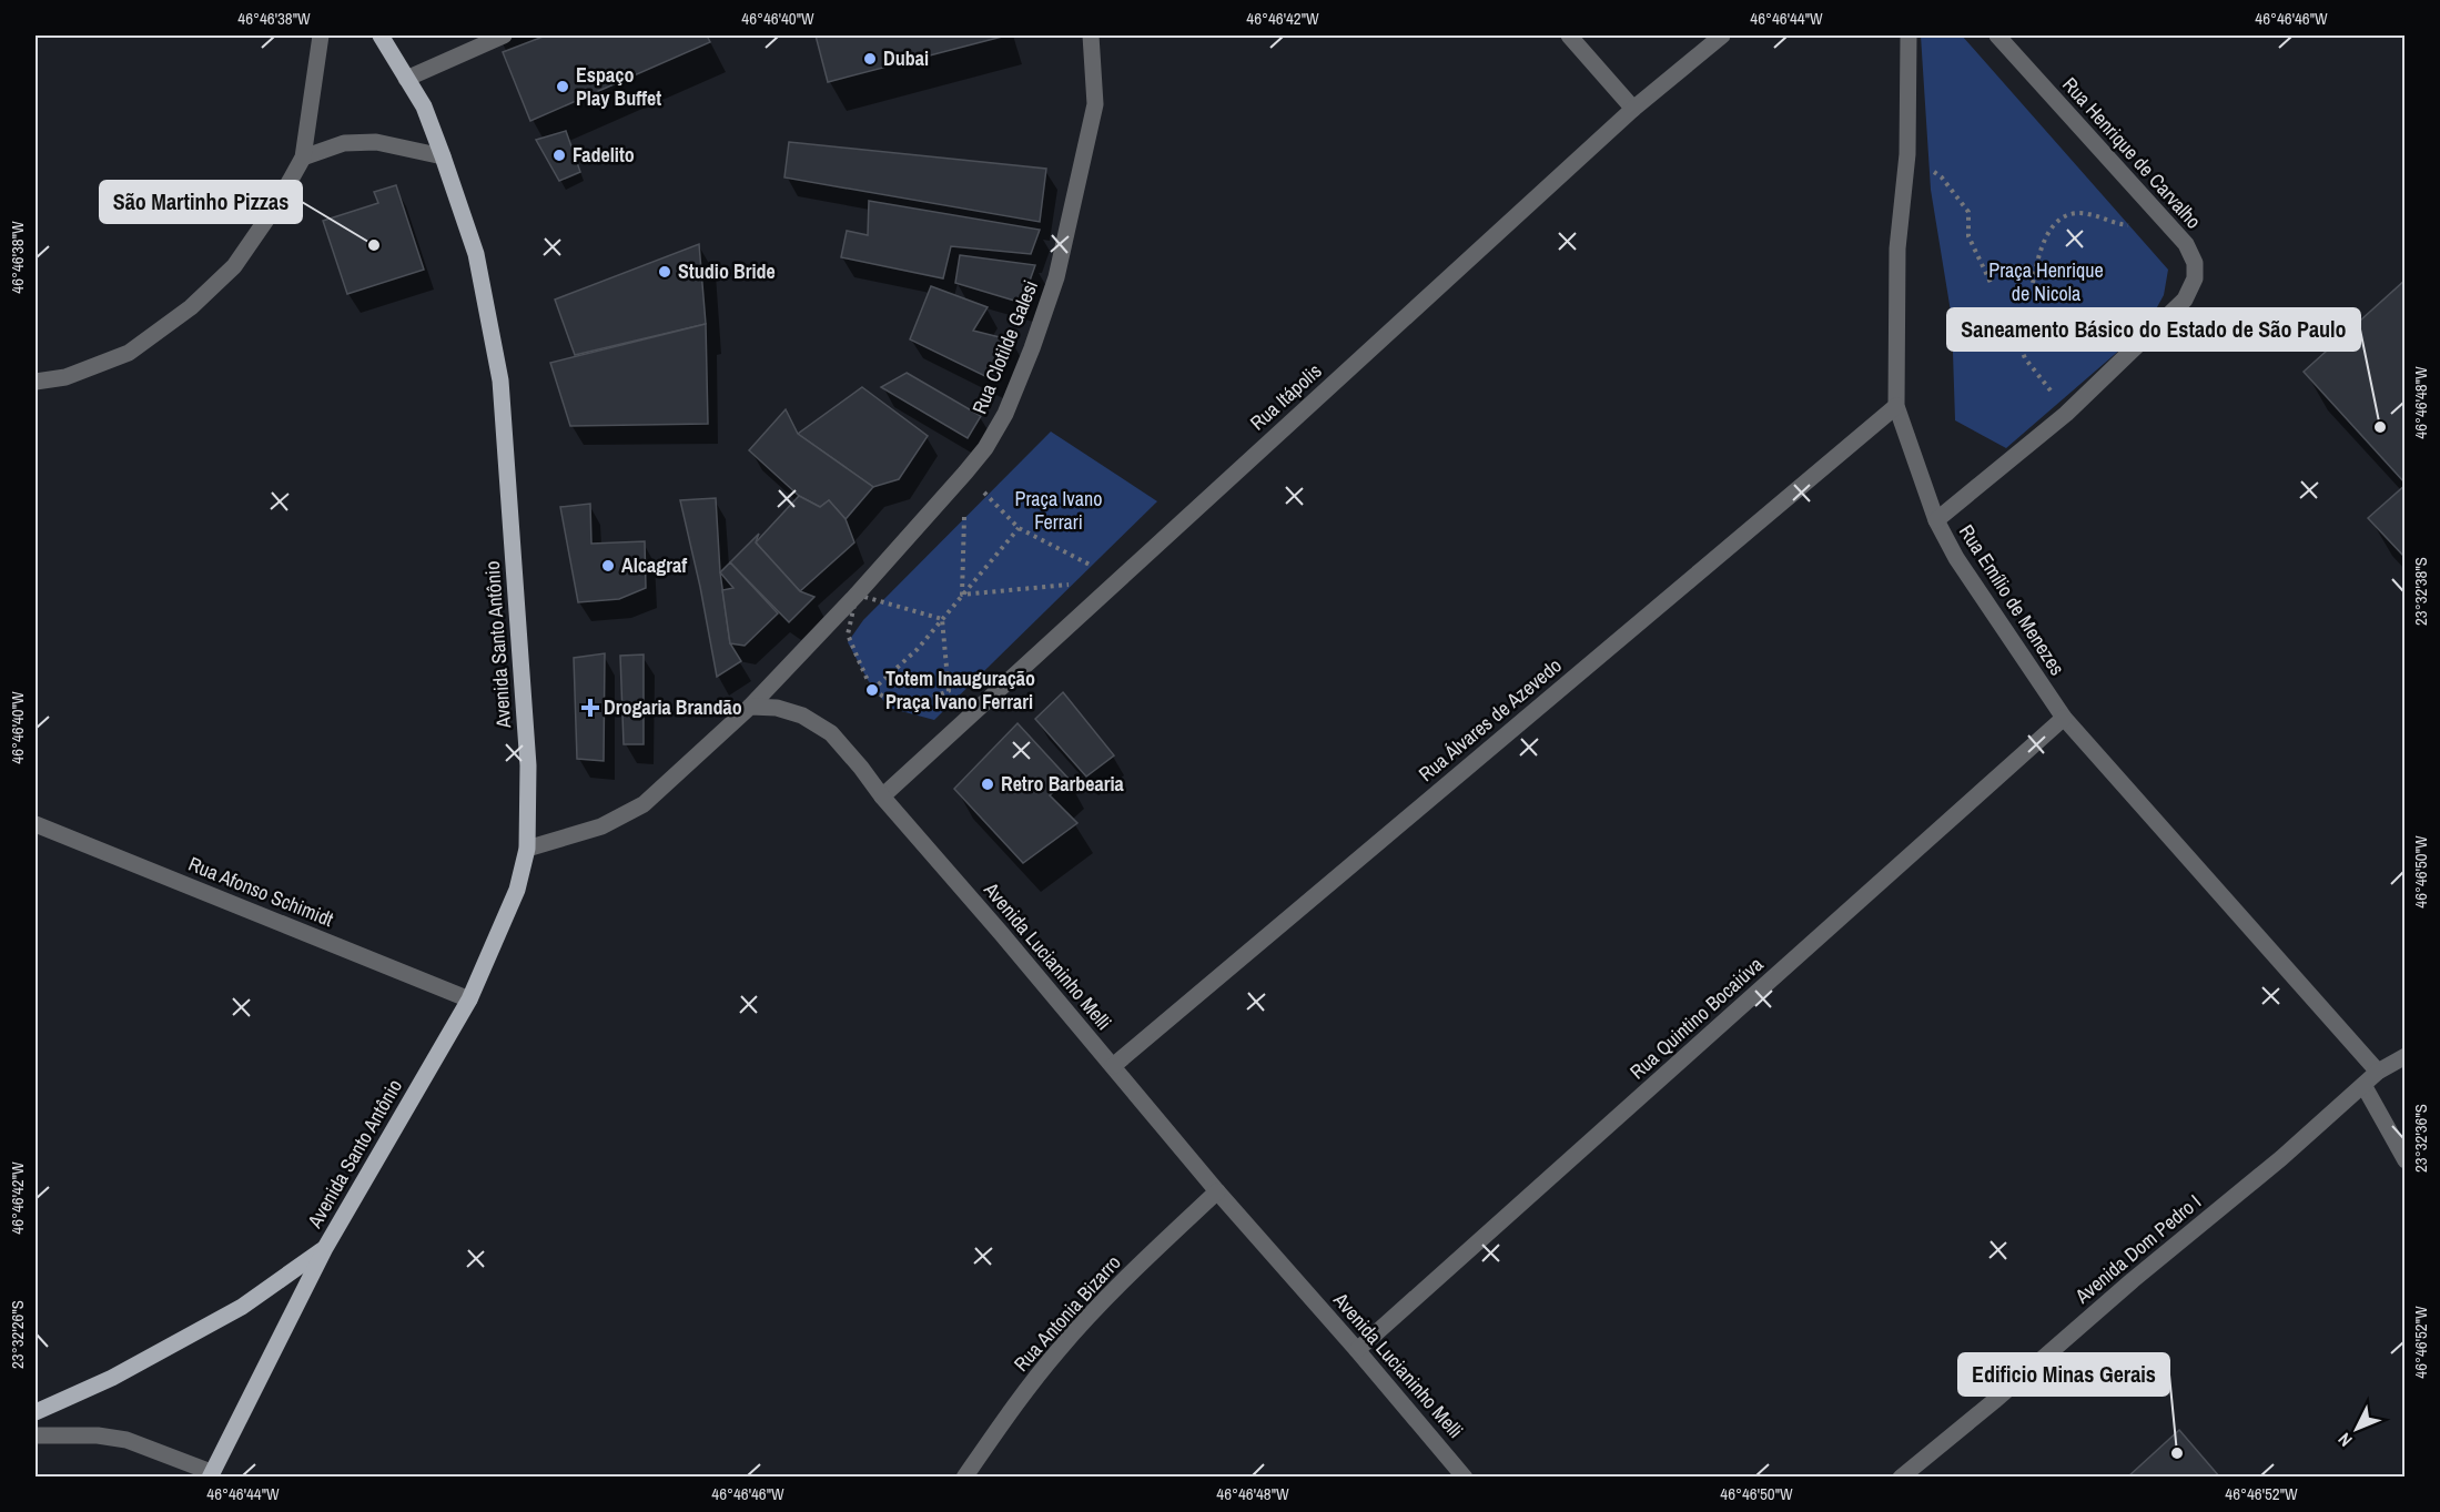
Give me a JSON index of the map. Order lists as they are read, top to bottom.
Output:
{
  "streets": {
    "main road": ["Avenida Santo Antônio"],
    "street": [
      "Rua Henrique de Carvalho",
      "Rua Clotilde Galesi",
      "Rua Itápolis",
      "Rua Emílio de Menezes",
      "Rua Álvares de Azevedo",
      "Rua Afonso Schimidt",
      "Avenida Lucianinho Melli",
      "Rua Quintino Bocaiúva",
      "Avenida Dom Pedro I",
      "Rua Antonia Bizarro"
    ]
  },
  "crossings": [
    ["Rua Henrique de Carvalho", "Rua Emílio de Menezes"],
    ["Rua Clotilde Galesi", "Avenida Lucianinho Melli"],
    ["Rua Itápolis", "Avenida Lucianinho Melli"],
    ["Rua Emílio de Menezes", "Rua Álvares de Azevedo"],
    ["Rua Emílio de Menezes", "Rua Quintino Bocaiúva"],
    ["Rua Emílio de Menezes", "Avenida Dom Pedro I"],
    ["Avenida Santo Antônio", "Rua Afonso Schimidt"],
    ["Rua Álvares de Azevedo", "Avenida Lucianinho Melli"],
    ["Avenida Lucianinho Melli", "Rua Quintino Bocaiúva"],
    ["Avenida Lucianinho Melli", "Rua Antonia Bizarro"]
  ],
  "parks": ["Praça Henrique de Nicola", "Praça Ivano Ferrari"],
  "places": {
    "other": [
      "Dubai",
      "Espaço Play Buffet",
      "Fadelito",
      "São Martinho Pizzas",
      "Studio Bride",
      "Saneamento Básico do Estado de São Paulo",
      "Alcagraf",
      "Totem Inauguração Praça Ivano Ferrari",
      "Retro Barbearia",
      "Edificio Minas Gerais"
    ],
    "health": ["Drogaria Brandão"]
  },
  "north": "bottom left",
  "coordinates": [
    "46°46'38\"W",
    "46°46'40\"W",
    "46°46'42\"W",
    "46°46'44\"W",
    "46°46'46\"W",
    "46°46'48\"W",
    "23°32'38\"S",
    "46°46'50\"W",
    "23°32'36\"S",
    "23°32'26\"S",
    "46°46'52\"W"
  ]
}
